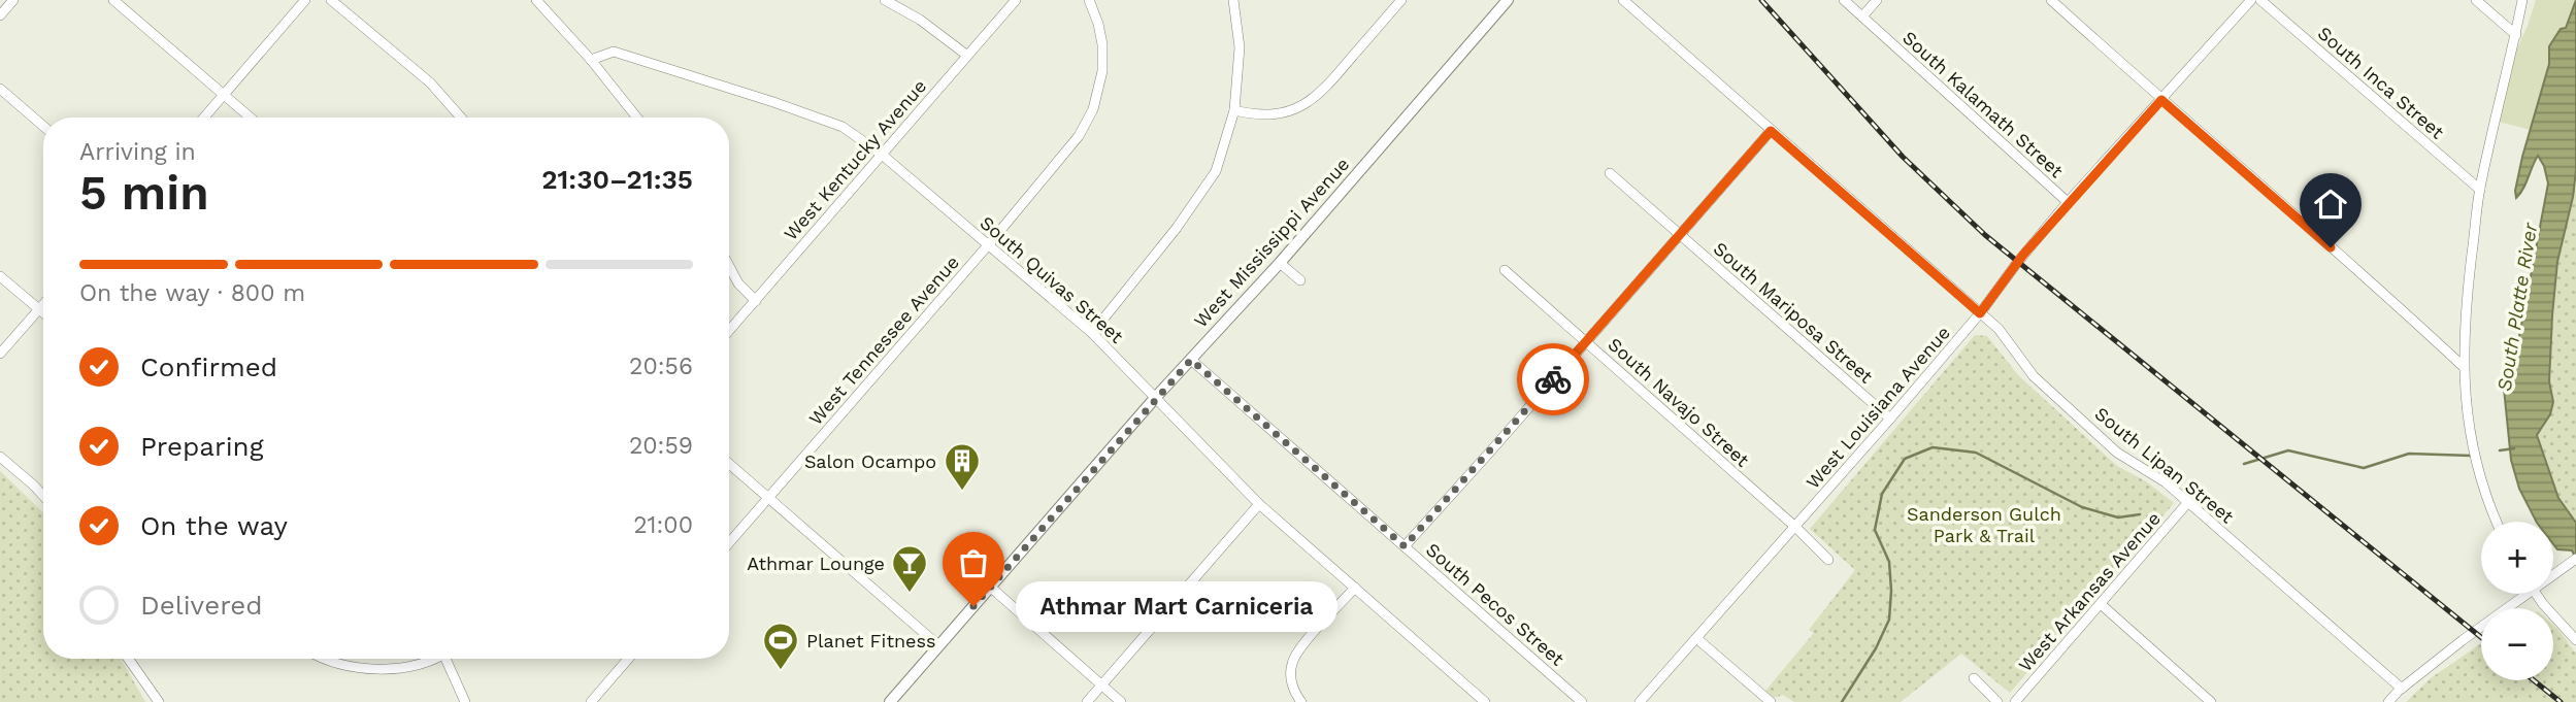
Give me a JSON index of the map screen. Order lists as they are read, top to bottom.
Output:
{
  "streets": {
    "main road": ["West Mississippi Avenue"],
    "street": [
      "South Inca Street",
      "South Kalamath Street",
      "West Kentucky Avenue",
      "South Quivas Street",
      "South Mariposa Street",
      "West Tennessee Avenue",
      "South Navajo Street",
      "West Louisiana Avenue",
      "South Lipan Street",
      "West Arkansas Avenue",
      "South Pecos Street"
    ]
  },
  "crossings": [
    ["South Kalamath Street", "West Louisiana Avenue"],
    ["West Kentucky Avenue", "South Quivas Street"],
    ["West Mississippi Avenue", "South Quivas Street"],
    ["West Mississippi Avenue", "South Pecos Street"],
    ["South Quivas Street", "West Tennessee Avenue"],
    ["South Mariposa Street", "West Louisiana Avenue"],
    ["South Navajo Street", "West Louisiana Avenue"],
    ["West Louisiana Avenue", "South Lipan Street"],
    ["South Lipan Street", "West Arkansas Avenue"]
  ],
  "water": ["South Platte River"],
  "parks": ["Sanderson Gulch Park & Trail"],
  "places": {
    "building": ["Salon Ocampo"],
    "bar": ["Athmar Lounge"],
    "other": ["Athmar Mart Carniceria"],
    "sports": ["Planet Fitness"]
  },
  "page": {
    "heading": ["5 min", "Arriving in", "21:30–21:35"],
    "bar": "On the way · 800 m",
    "list": [
      ["Confirmed", "20:56"],
      ["Preparing", "20:59"],
      ["On the way", "21:00"],
      "Delivered"
    ],
    "map_buttons": ["+", "−"],
    "bubble": "Athmar Mart Carniceria"
  }
}
